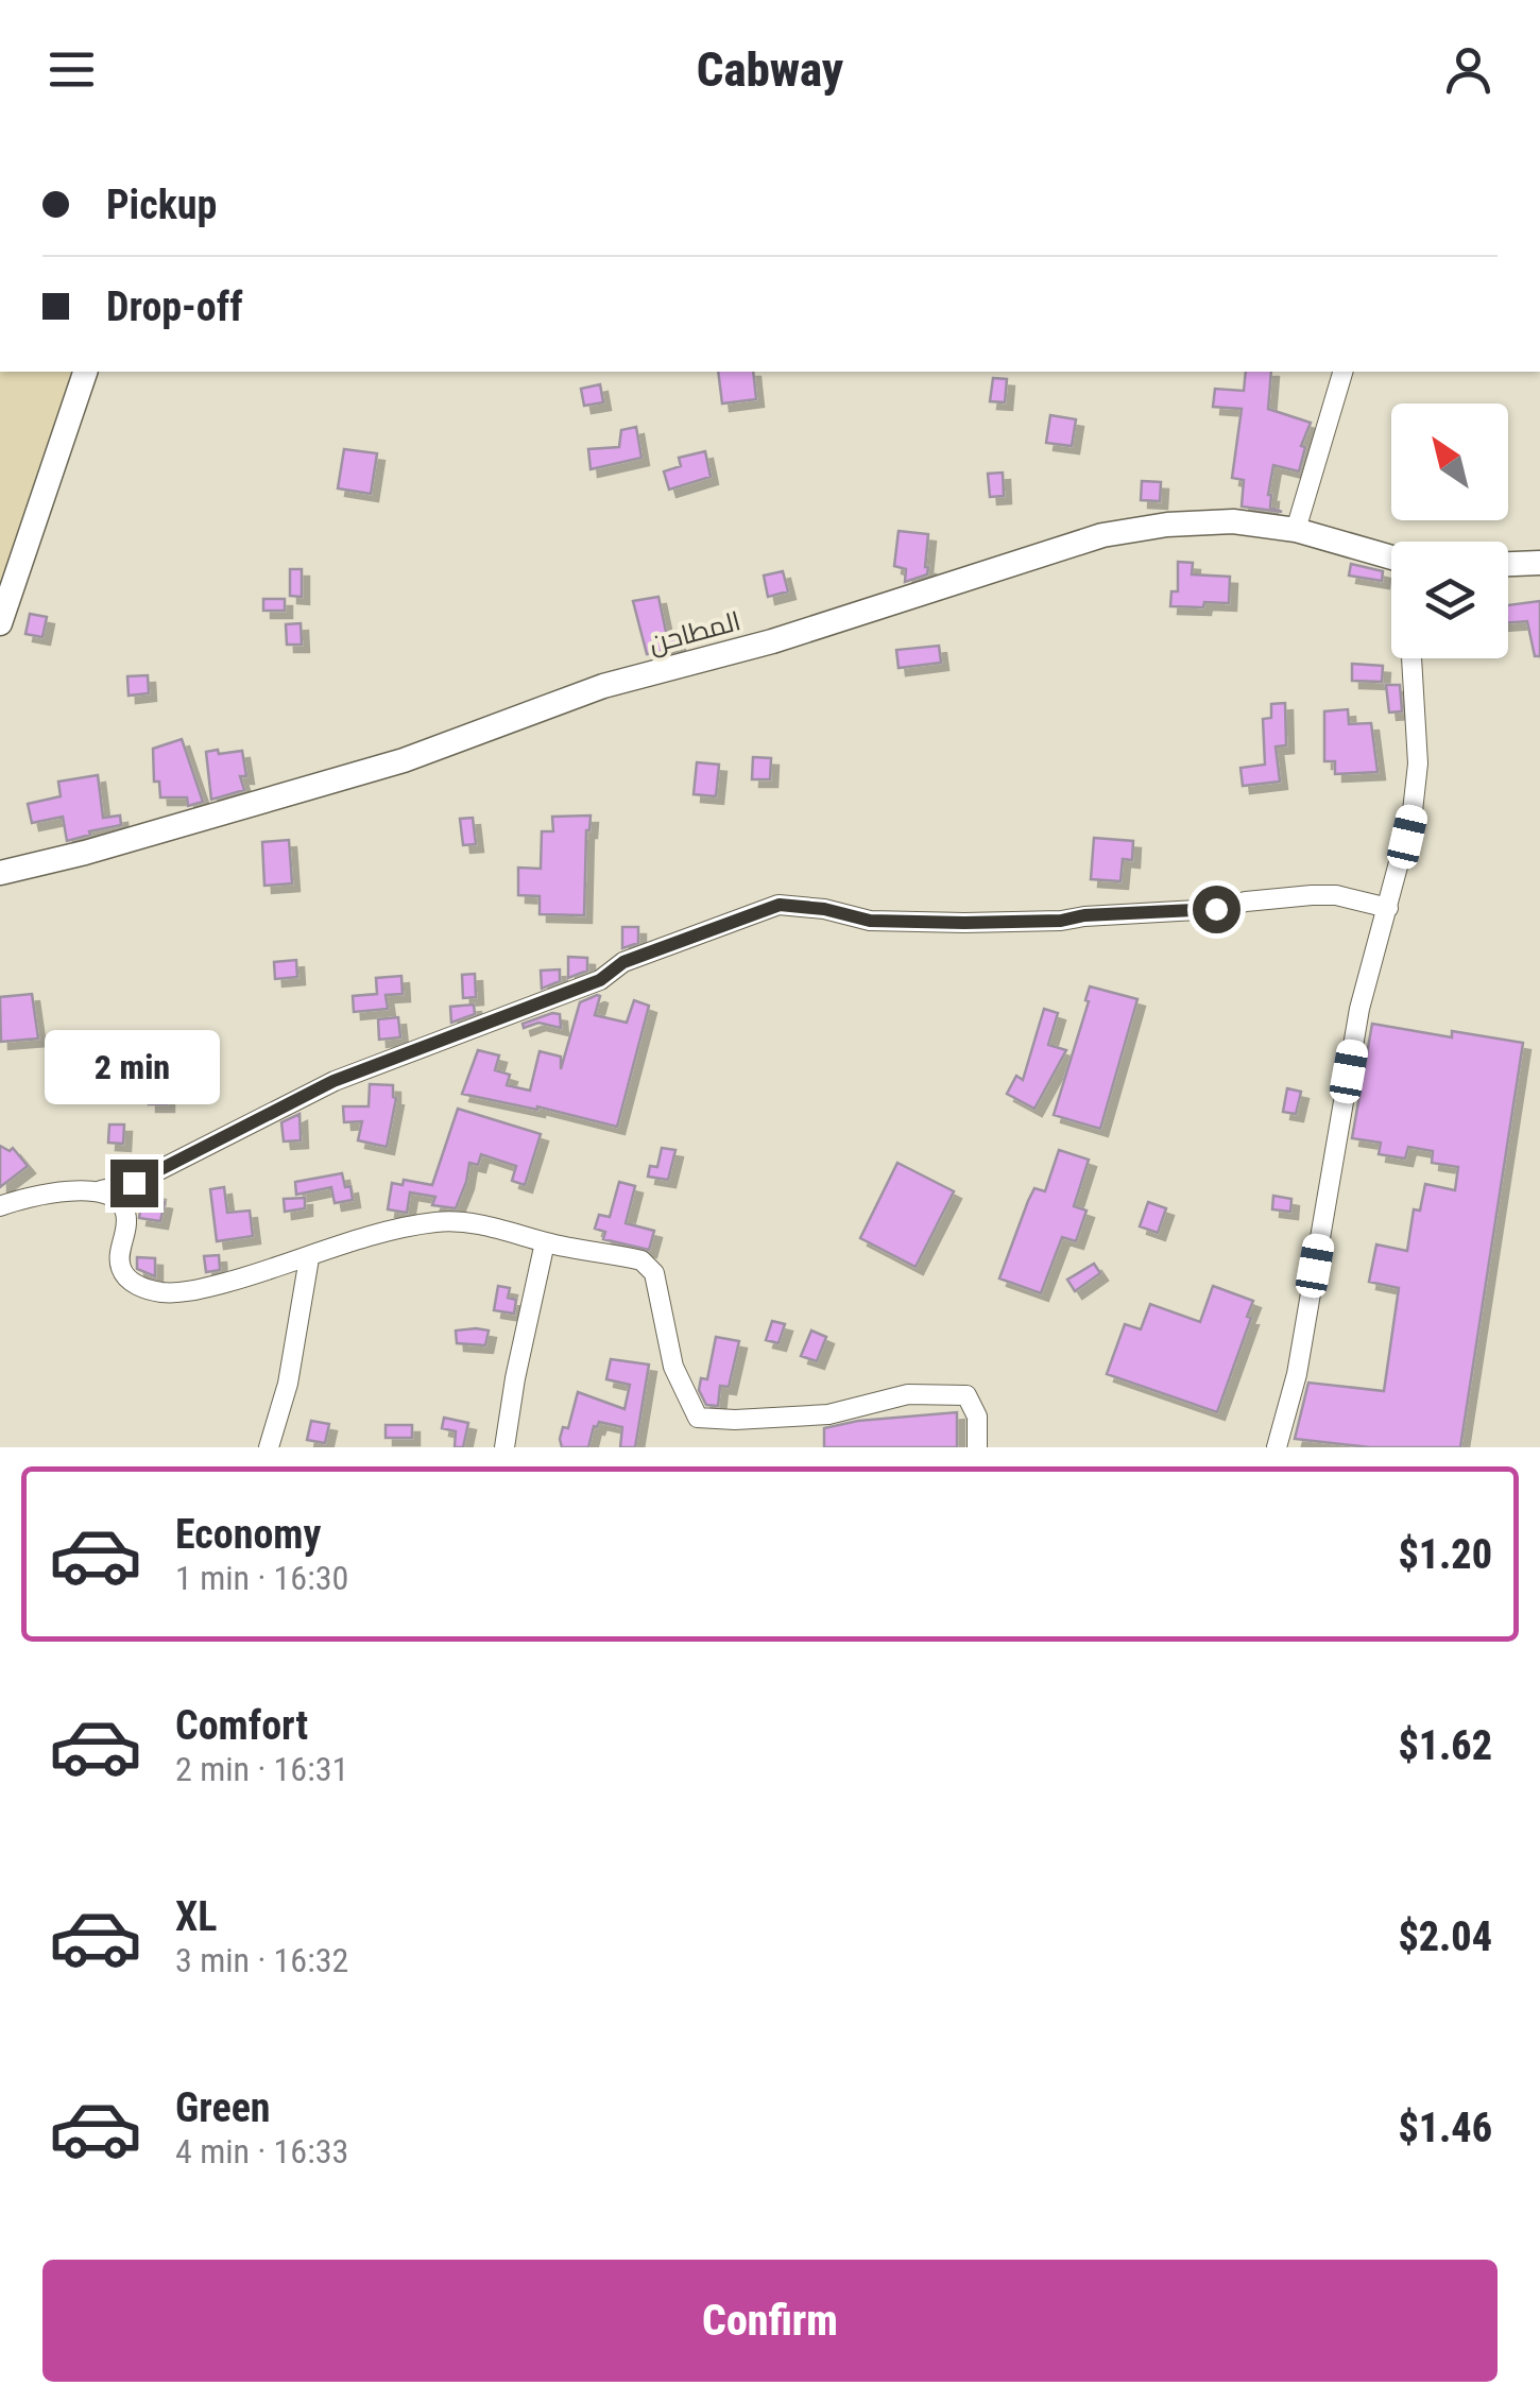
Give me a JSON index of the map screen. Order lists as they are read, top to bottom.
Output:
{
  "streets": {
    "main road": ["المطاحن"]
  },
  "north": "top left",
  "page": {
    "header": "Cabway",
    "banner": ["Pickup", "Drop-off"],
    "bubble": "2 min",
    "list": [
      {
        "name": "Economy",
        "note": "1 min · 16:30",
        "value": "$1.20"
      },
      {
        "name": "Comfort",
        "note": "2 min · 16:31",
        "value": "$1.62"
      },
      {
        "name": "XL",
        "note": "3 min · 16:32",
        "value": "$2.04"
      },
      {
        "name": "Green",
        "note": "4 min · 16:33",
        "value": "$1.46"
      }
    ],
    "buttons": "Confirm"
  }
}
